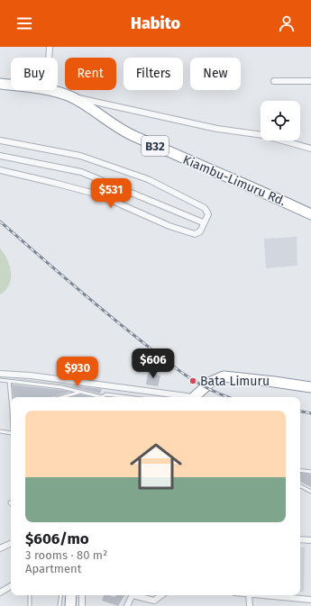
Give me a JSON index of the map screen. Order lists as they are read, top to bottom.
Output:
{
  "streets": {
    "highway": ["B32", "Kiambu-Limuru Rd."]
  },
  "places": ["Bata Limuru"],
  "page": {
    "header": "Habito",
    "chip": [
      "Buy",
      "Rent",
      "Filters",
      "New"
    ],
    "price": ["$531", "$606", "$930"],
    "list": [
      {
        "name": "$606/mo",
        "note": "3 rooms · 80 m² · Apartment"
      }
    ]
  }
}
